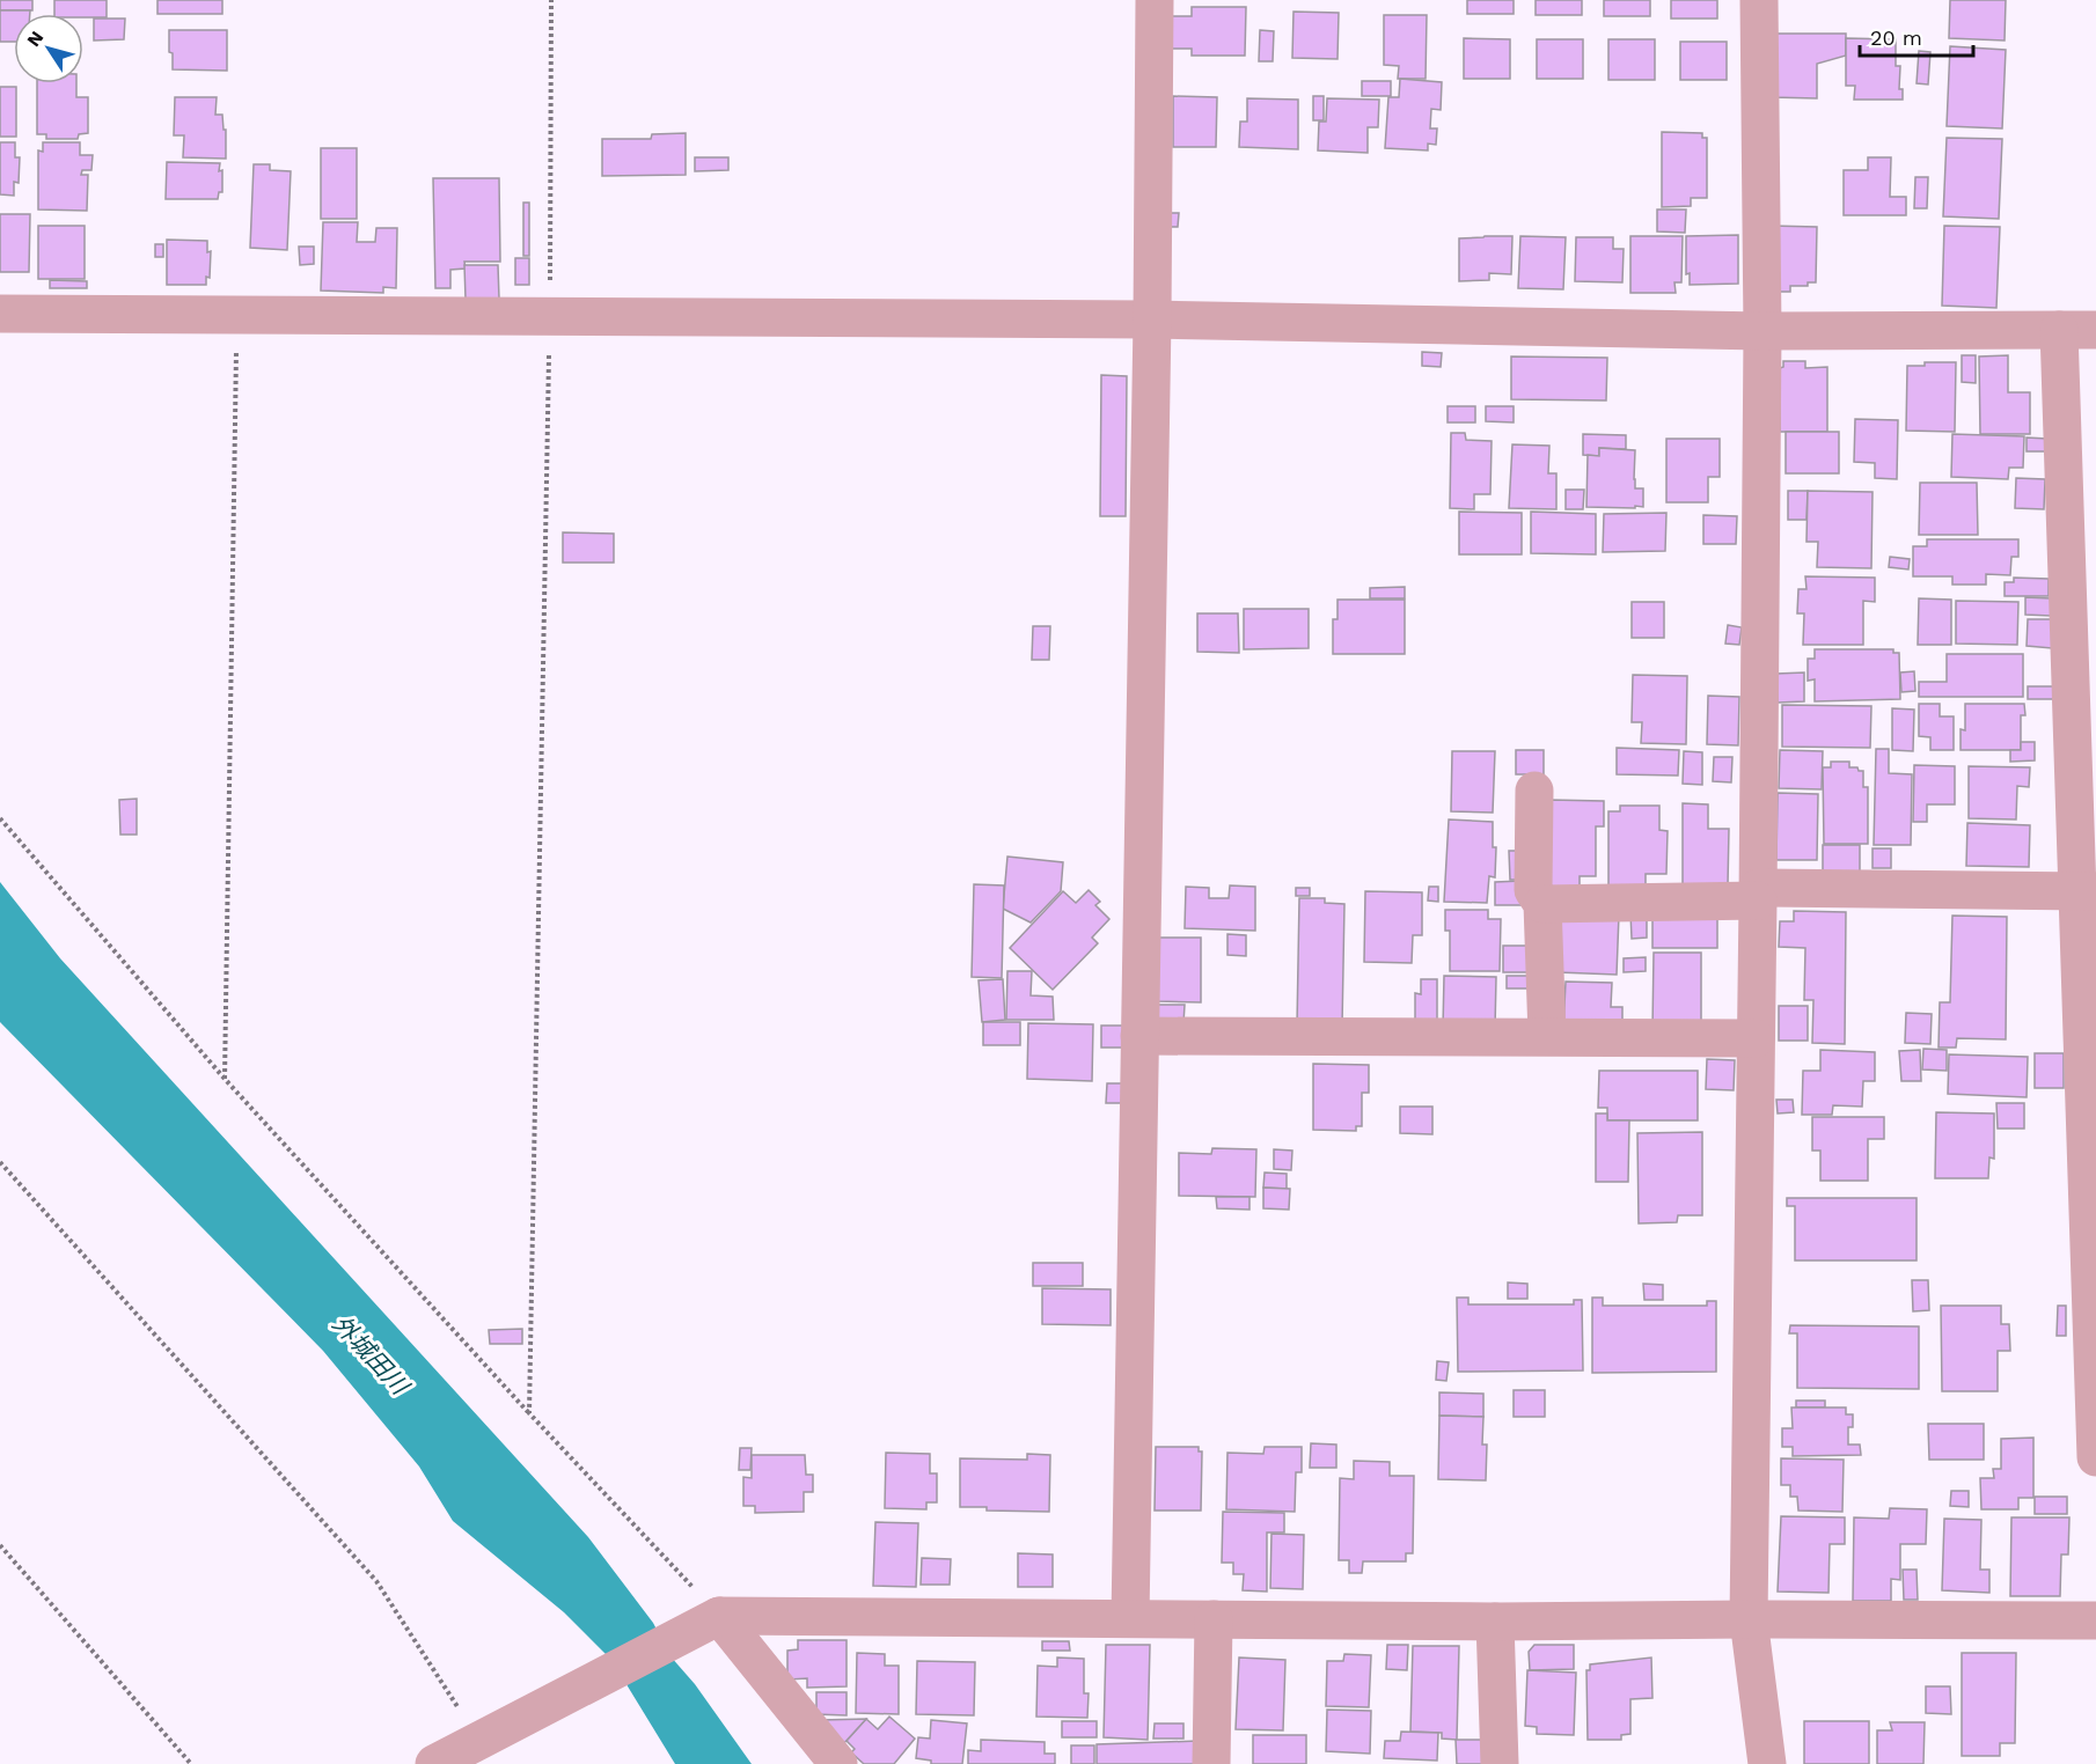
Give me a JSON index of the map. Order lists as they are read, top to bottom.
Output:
{
  "water": ["外城田川"],
  "scale_bar": "20 m",
  "north": "top left"
}
